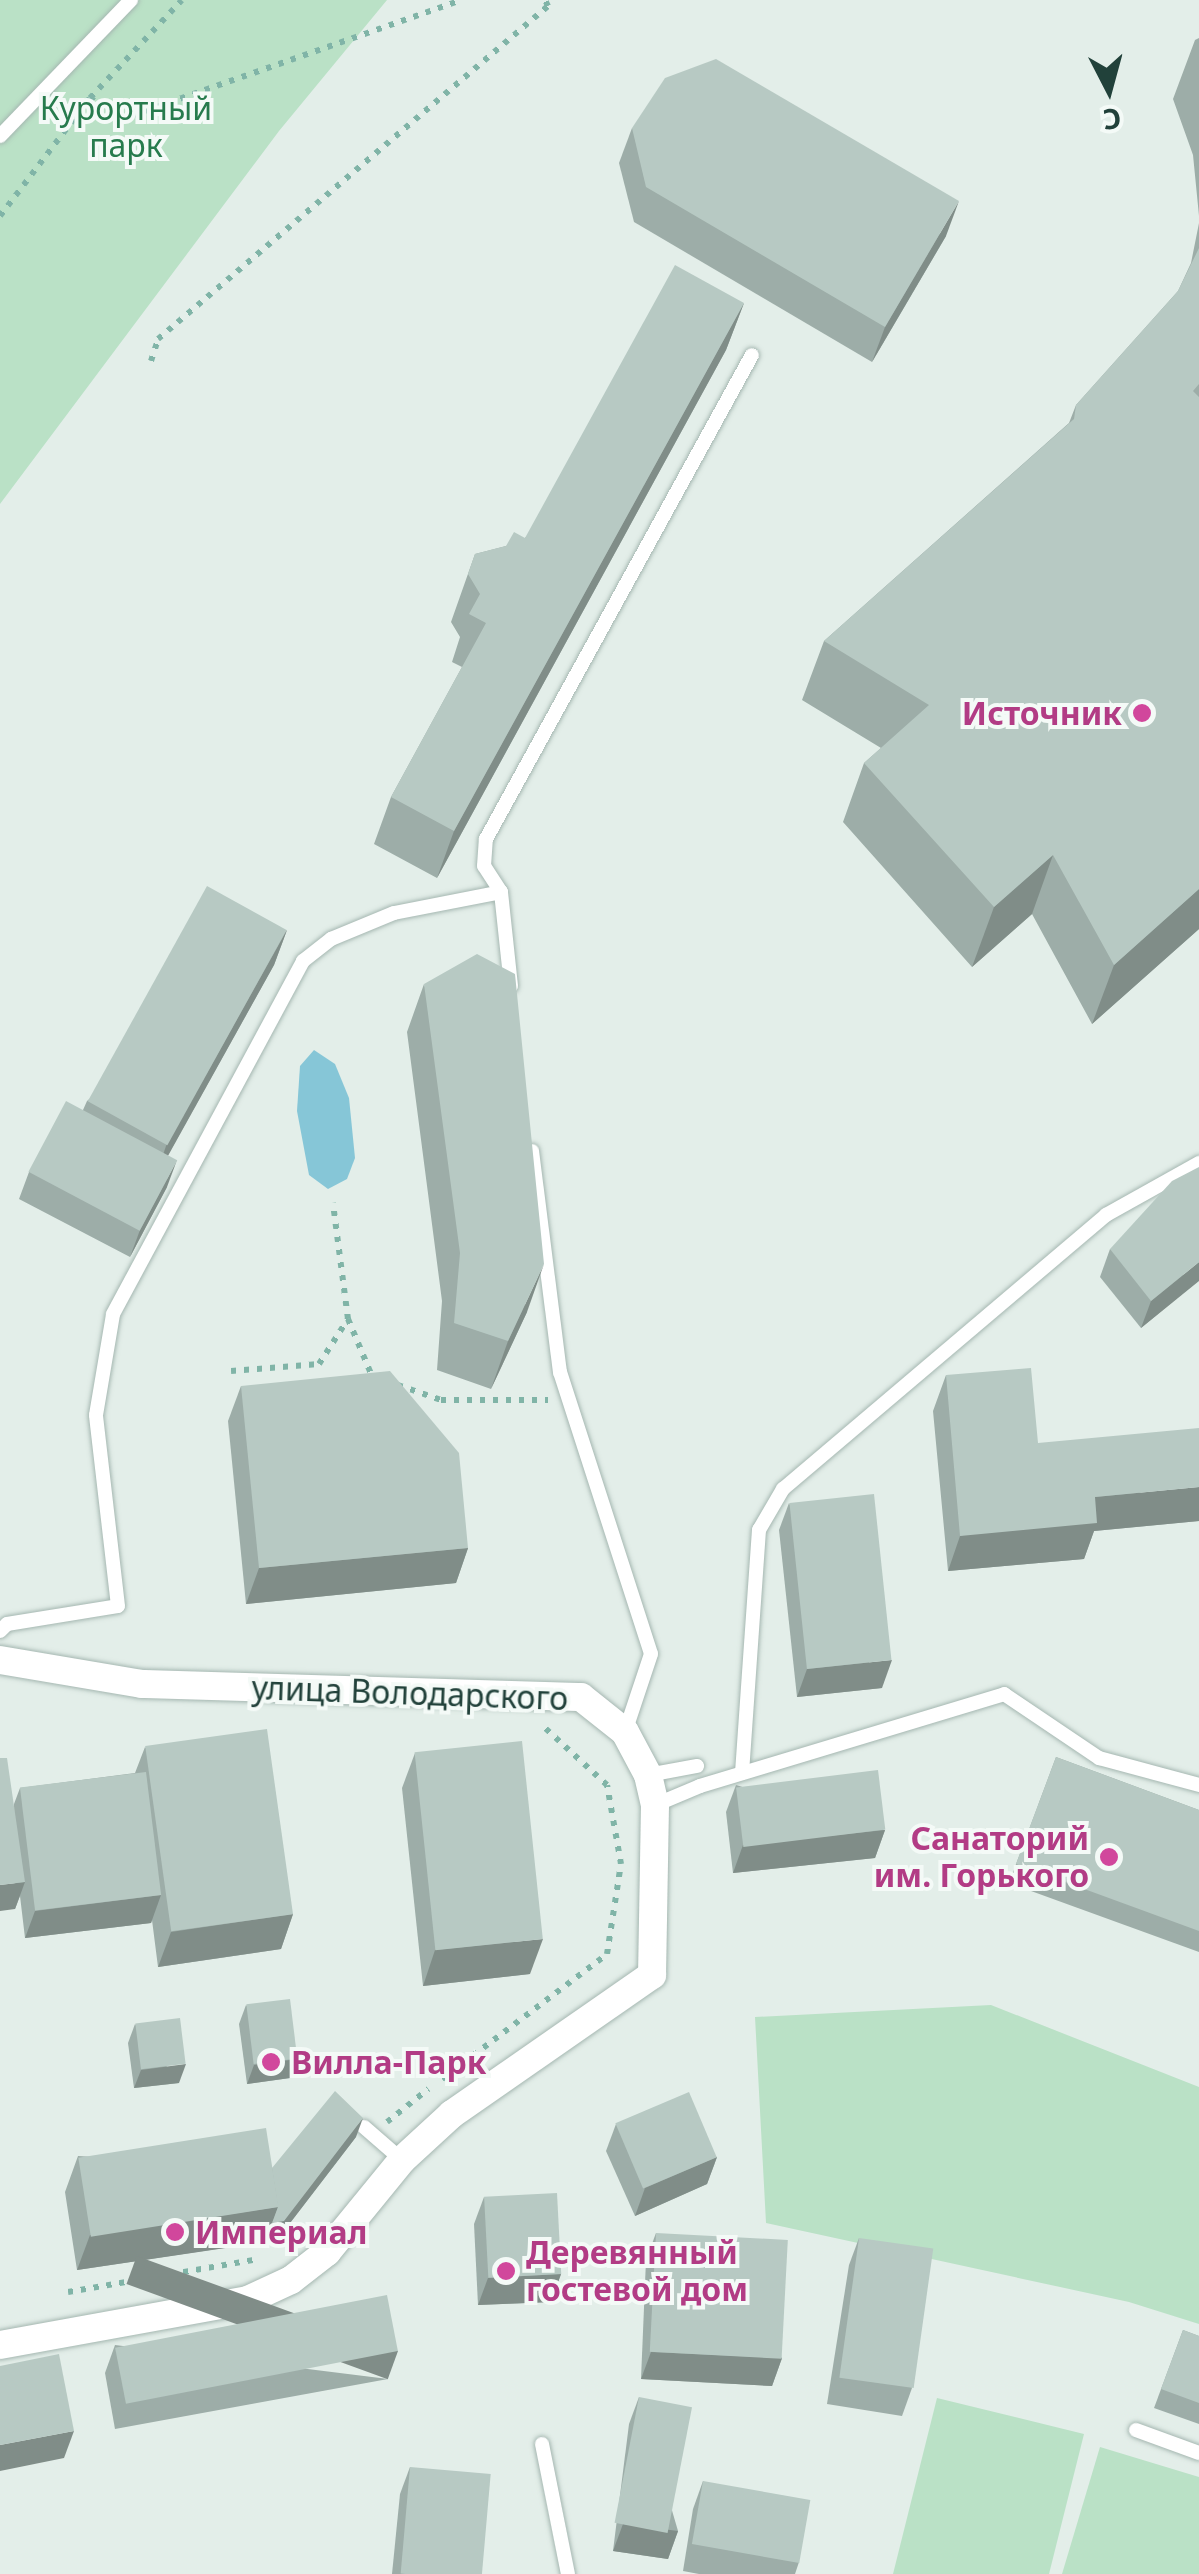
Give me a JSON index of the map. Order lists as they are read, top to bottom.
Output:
{
  "streets": {
    "street": ["улица Володарского"]
  },
  "parks": ["Курортный парк"],
  "places": [
    "Источник",
    "Санаторий им. Горького",
    "Вилла-Парк",
    "Империал",
    "Деревянный гостевой дом"
  ],
  "north": "bottom"
}
